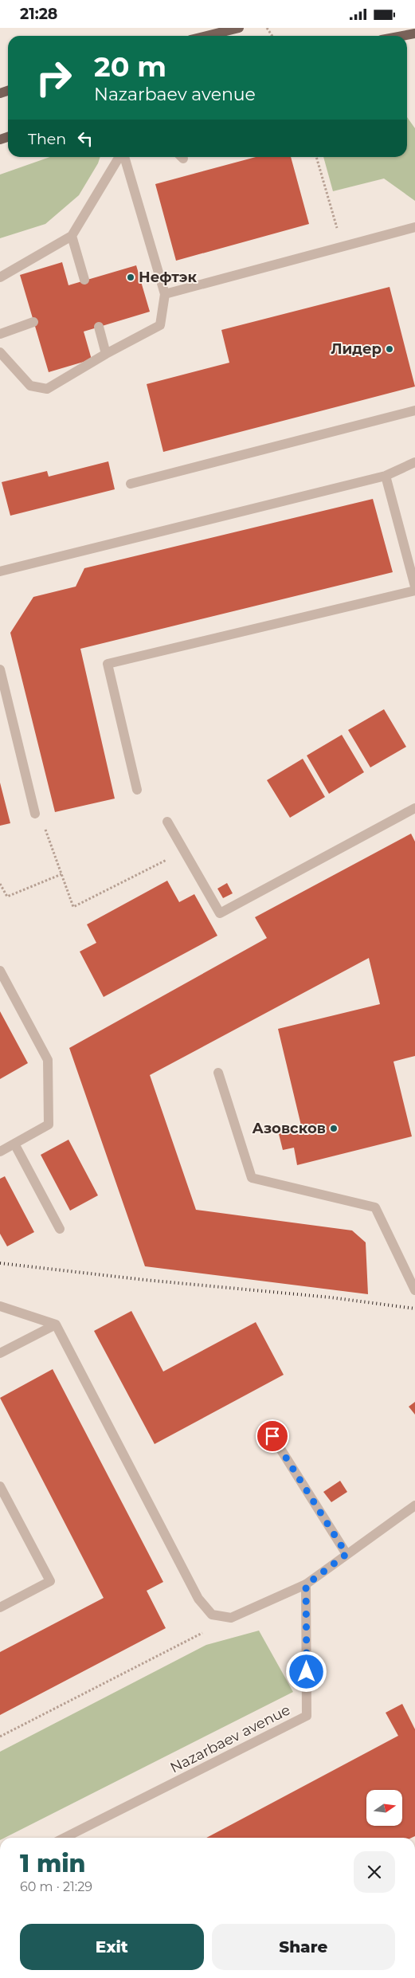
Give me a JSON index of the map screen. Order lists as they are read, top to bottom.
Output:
{
  "streets": {
    "street": ["Nazarbaev avenue"]
  },
  "places": ["Нефтэк", "Лидер", "Азовсков"],
  "north": "right",
  "page": {
    "status": "21:28",
    "turn": ["20 m", "Nazarbaev avenue"],
    "then": "Then",
    "heading": ["1 min", "60 m · 21:29"],
    "buttons": ["Exit", "Share"]
  }
}
